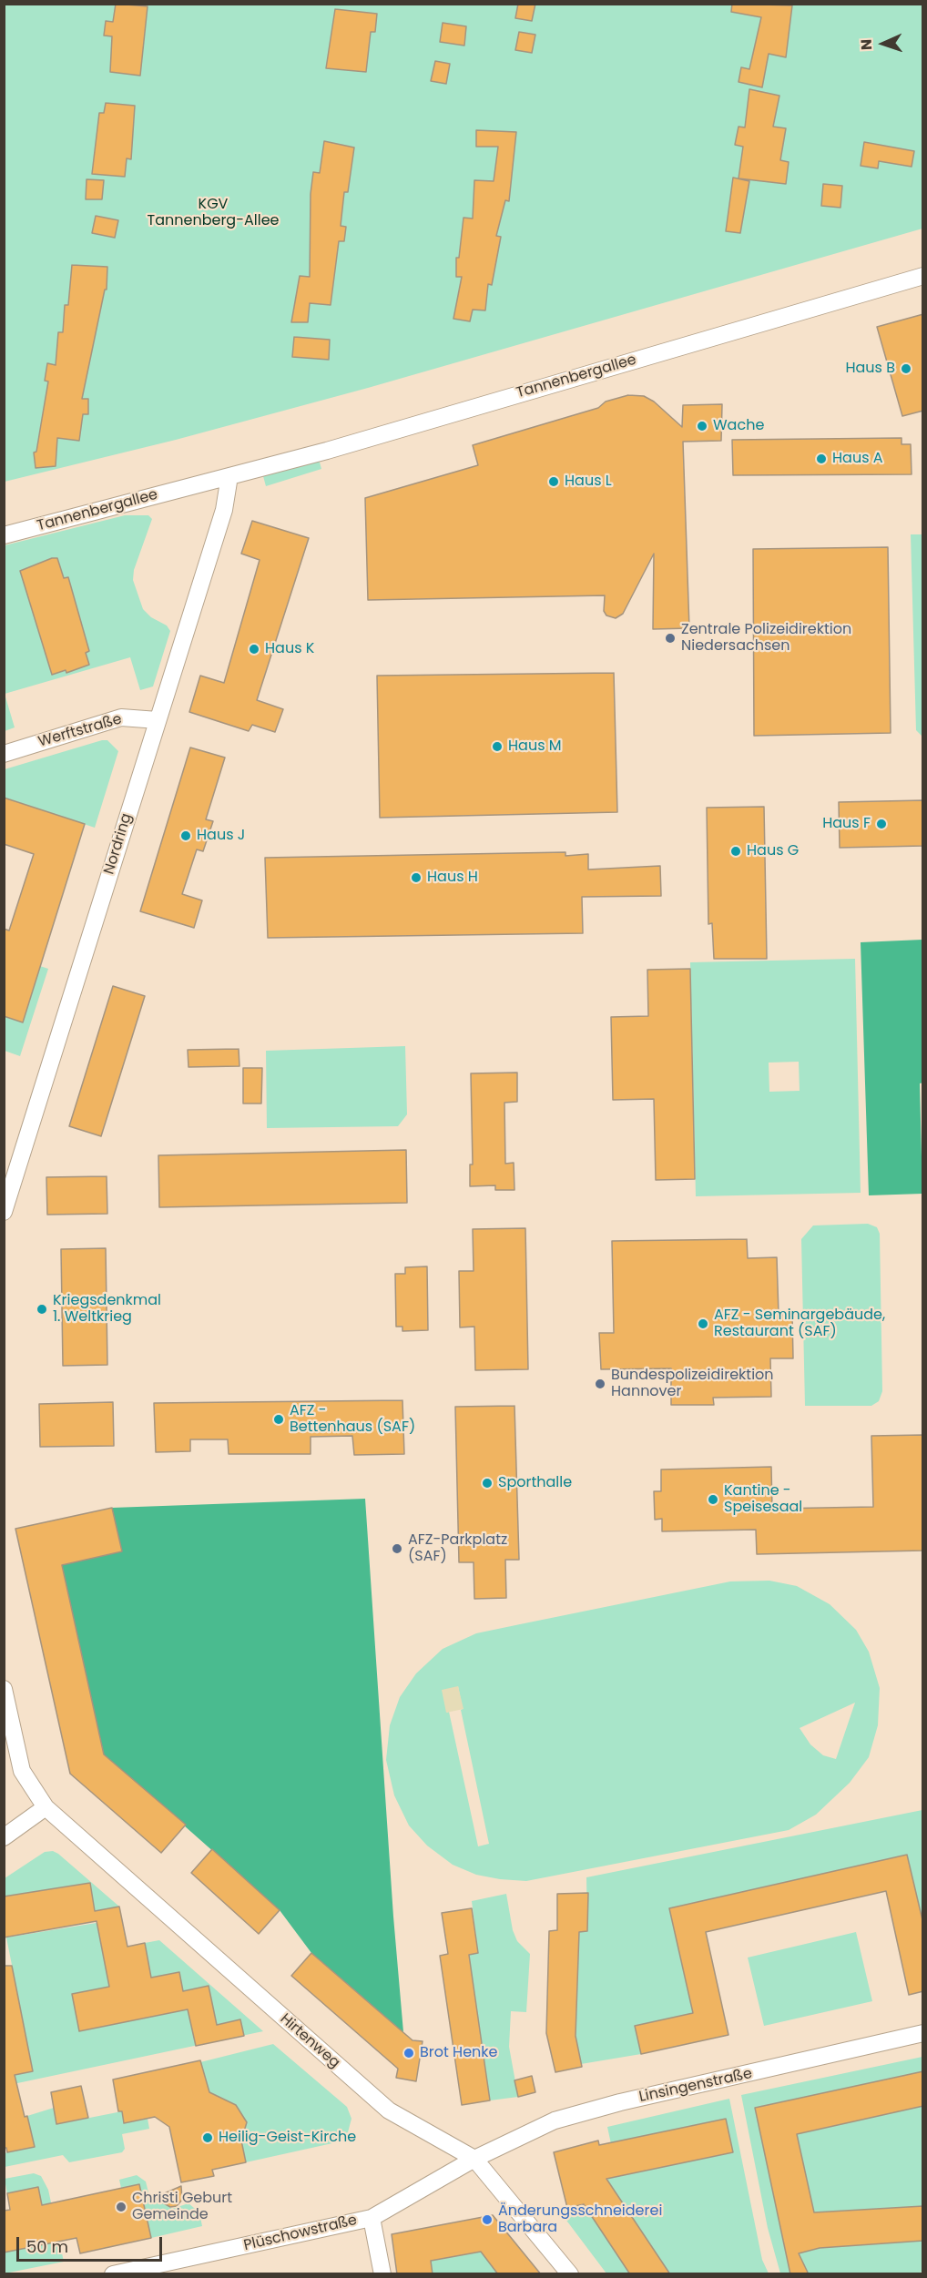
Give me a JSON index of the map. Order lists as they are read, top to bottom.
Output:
{
  "streets": {
    "street": [
      "Tannenbergallee",
      "Werftstraße",
      "Nordring",
      "Hirtenweg",
      "Linsingenstraße",
      "Plüschowstraße"
    ]
  },
  "crossings": [
    ["Tannenbergallee", "Nordring"],
    ["Werftstraße", "Nordring"],
    ["Hirtenweg", "Linsingenstraße"],
    ["Hirtenweg", "Plüschowstraße"],
    ["Linsingenstraße", "Plüschowstraße"]
  ],
  "parks": ["KGV Tannenberg-Allee"],
  "places": [
    "Haus B",
    "Wache",
    "Haus A",
    "Haus L",
    "Zentrale Polizeidirektion Niedersachsen",
    "Haus K",
    "Haus M",
    "Haus F",
    "Haus J",
    "Haus G",
    "Haus H",
    "Kriegsdenkmal 1. Weltkrieg",
    "AFZ - Seminargebäude, Restaurant (SAF)",
    "Bundespolizeidirektion Hannover",
    "AFZ - Bettenhaus (SAF)",
    "Sporthalle",
    "Kantine - Speisesaal",
    "AFZ-Parkplatz (SAF)",
    "Brot Henke",
    "Heilig-Geist-Kirche",
    "Christi Geburt Gemeinde",
    "Änderungsschneiderei Barbara"
  ],
  "scale_bar": "50 m",
  "north": "left"
}
